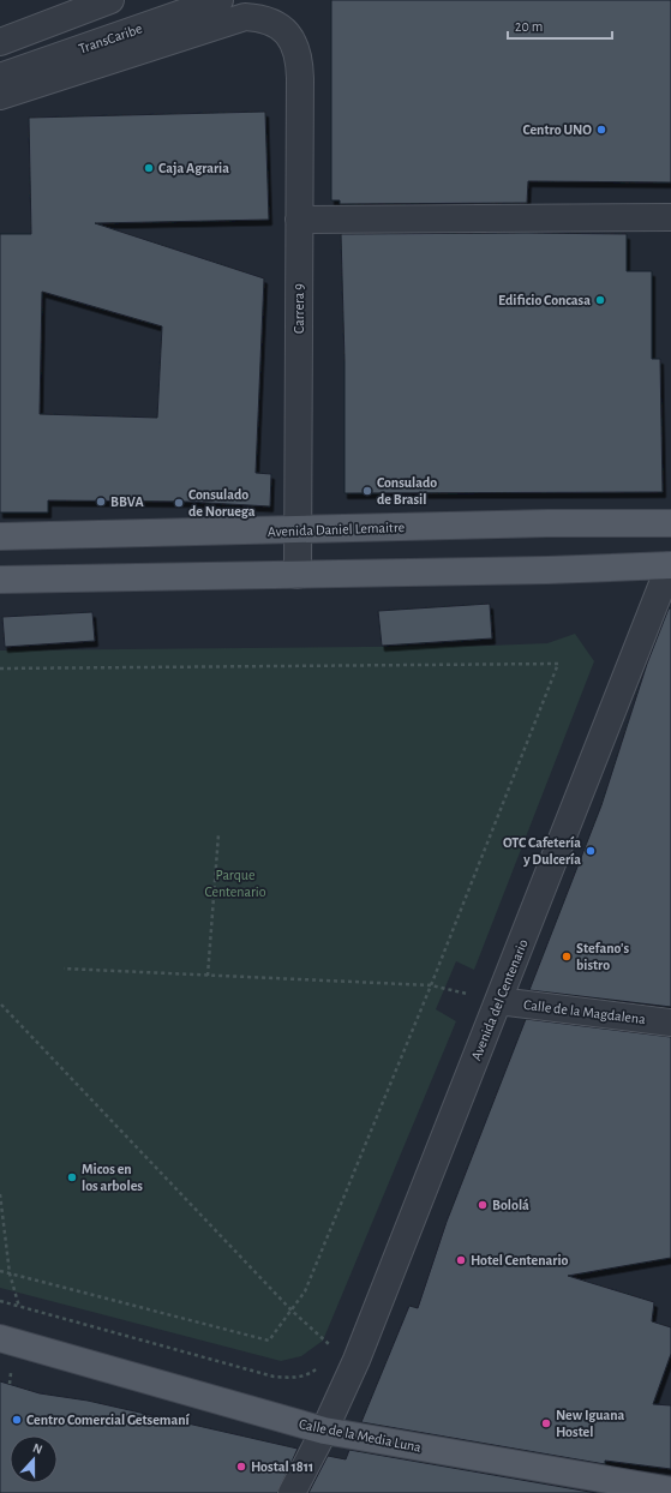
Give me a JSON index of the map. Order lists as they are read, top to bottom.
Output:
{
  "streets": {
    "main road": ["Avenida Daniel Lemaitre", "Calle de la Media Luna"],
    "street": [
      "TransCaribe",
      "Carrera 9",
      "Avenida del Centenario",
      "Calle de la Magdalena"
    ]
  },
  "crossings": [
    ["Carrera 9", "Avenida Daniel Lemaitre"],
    ["Avenida del Centenario", "Calle de la Magdalena"],
    ["Avenida del Centenario", "Calle de la Media Luna"]
  ],
  "parks": ["Parque Centenario"],
  "places": [
    "Centro UNO",
    "Caja Agraria",
    "Edificio Concasa",
    "Consulado de Brasil",
    "BBVA",
    "Consulado de Noruega",
    "OTC Cafetería y Dulcería",
    "Stefano's bistro",
    "Micos en los arboles",
    "Bololá",
    "Hotel Centenario",
    "Centro Comercial Getsemaní",
    "New Iguana Hostel",
    "Hostal 1811"
  ],
  "scale_bar": "20 m",
  "north": "top"
}
